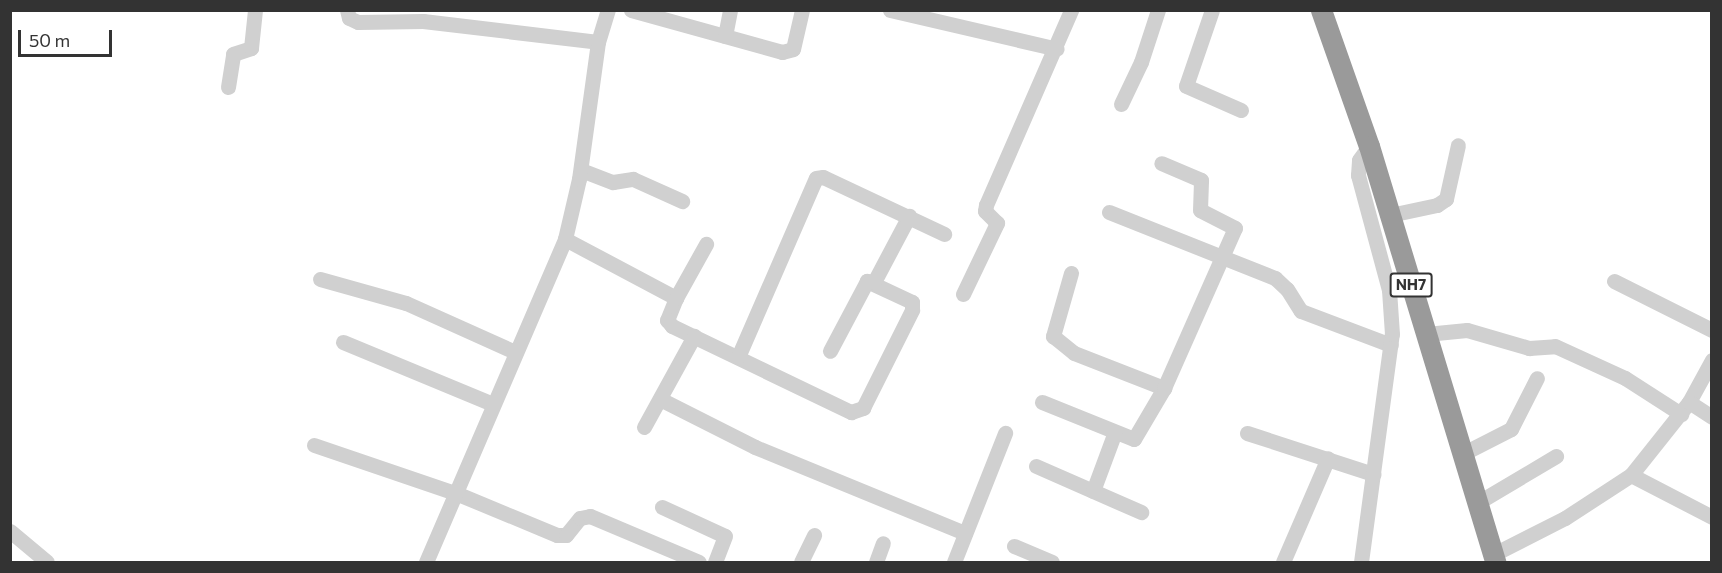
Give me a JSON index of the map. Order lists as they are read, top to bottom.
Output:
{
  "streets": {
    "highway": ["NH7"]
  },
  "scale_bar": "50 m"
}
